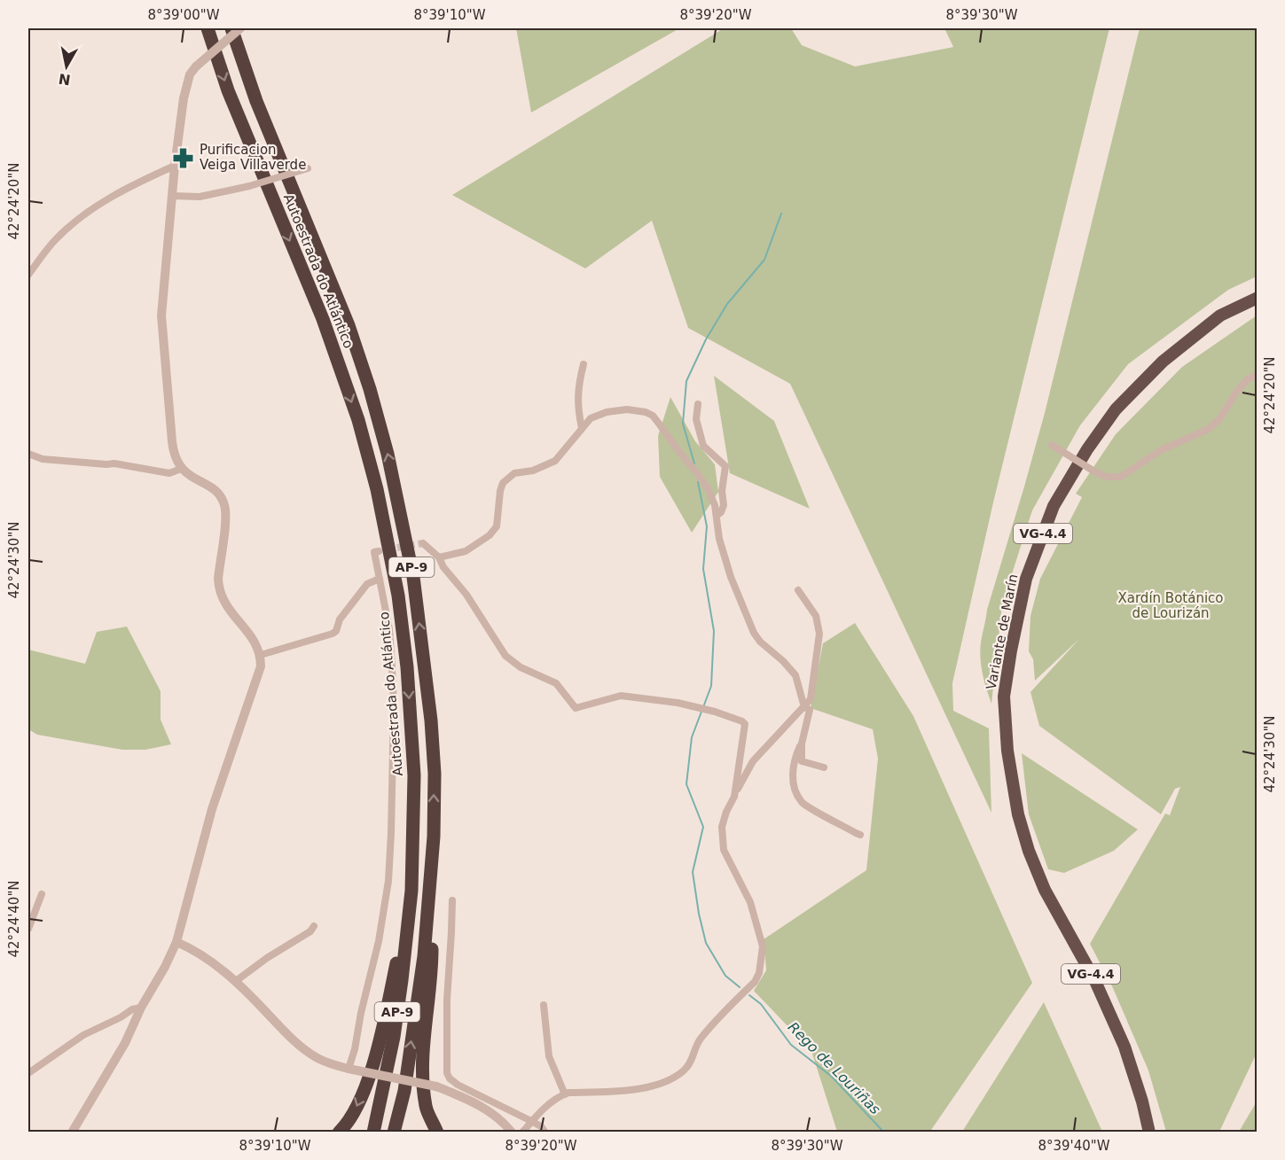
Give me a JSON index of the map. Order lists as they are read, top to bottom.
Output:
{
  "streets": {
    "highway": [
      "Autoestrada do Atlántico",
      "VG-4.4",
      "AP-9",
      "Variante de Marín"
    ]
  },
  "water": ["Rego de Louriñas"],
  "parks": ["Xardín Botánico de Lourizán"],
  "places": {
    "pharmacy": ["Purificacion Veiga Villaverde"]
  },
  "north": "bottom",
  "coordinates": [
    "8°39'00\"W",
    "8°39'10\"W",
    "8°39'20\"W",
    "8°39'30\"W",
    "42°24'20\"N",
    "42°24'30\"N",
    "42°24'40\"N",
    "8°39'40\"W"
  ]
}
